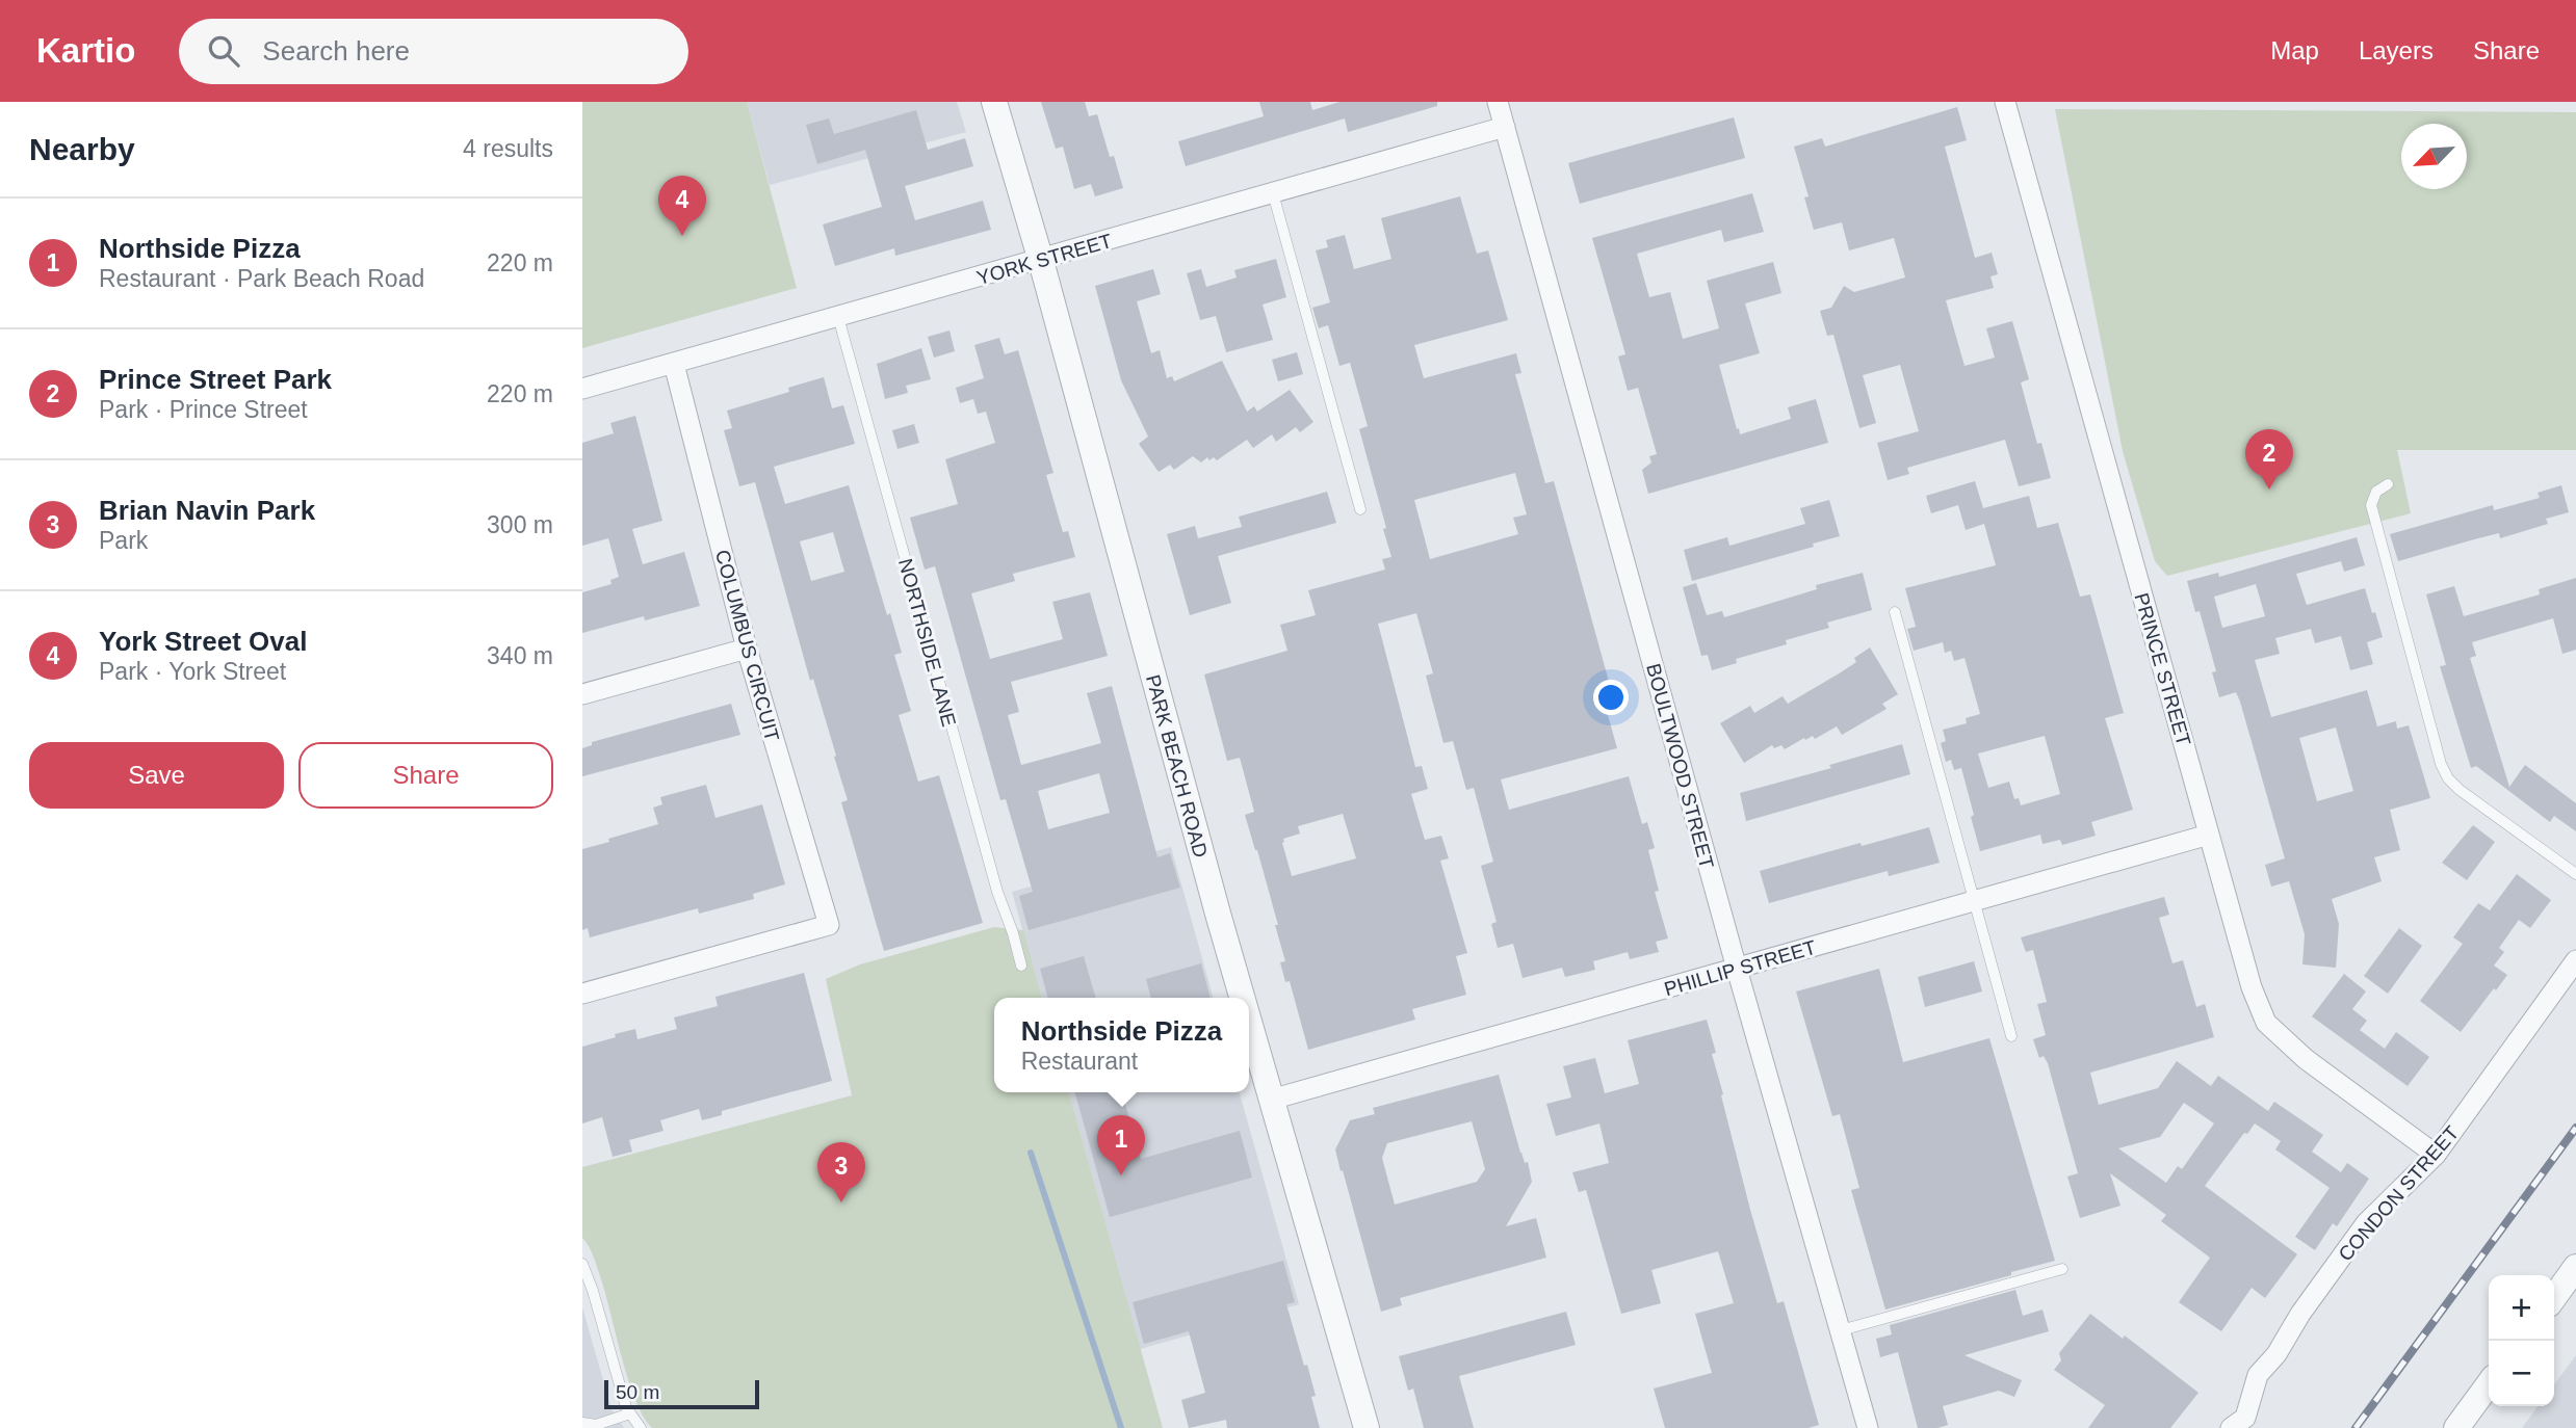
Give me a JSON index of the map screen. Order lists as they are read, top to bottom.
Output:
{
  "streets": {
    "street": [
      "YORK STREET",
      "COLUMBUS CIRCUIT",
      "PRINCE STREET",
      "PARK BEACH ROAD",
      "BOULTWOOD STREET",
      "PHILLIP STREET",
      "CONDON STREET"
    ],
    "lane": ["NORTHSIDE LANE"]
  },
  "crossings": [
    ["YORK STREET", "NORTHSIDE LANE"],
    ["YORK STREET", "COLUMBUS CIRCUIT"],
    ["YORK STREET", "PARK BEACH ROAD"],
    ["YORK STREET", "BOULTWOOD STREET"],
    ["PRINCE STREET", "PHILLIP STREET"],
    ["PRINCE STREET", "CONDON STREET"],
    ["PARK BEACH ROAD", "PHILLIP STREET"],
    ["BOULTWOOD STREET", "PHILLIP STREET"]
  ],
  "scale_bar": "50 m",
  "north": "bottom left",
  "page": {
    "header": "Kartio",
    "search": "Search here",
    "nav": ["Map", "Layers", "Share"],
    "heading": ["Nearby", "4 results"],
    "pins": [
      "4",
      "2",
      "1",
      "3"
    ],
    "list": [
      {
        "mark": "1",
        "name": "Northside Pizza",
        "note": "Restaurant · Park Beach Road",
        "value": "220 m"
      },
      {
        "mark": "2",
        "name": "Prince Street Park",
        "note": "Park · Prince Street",
        "value": "220 m"
      },
      {
        "mark": "3",
        "name": "Brian Navin Park",
        "note": "Park",
        "value": "300 m"
      },
      {
        "mark": "4",
        "name": "York Street Oval",
        "note": "Park · York Street",
        "value": "340 m"
      }
    ],
    "buttons": ["Save", "Share"],
    "popup": ["Northside Pizza", "Restaurant"],
    "map_buttons": ["+", "−"],
    "scale": "50 m"
  }
}
